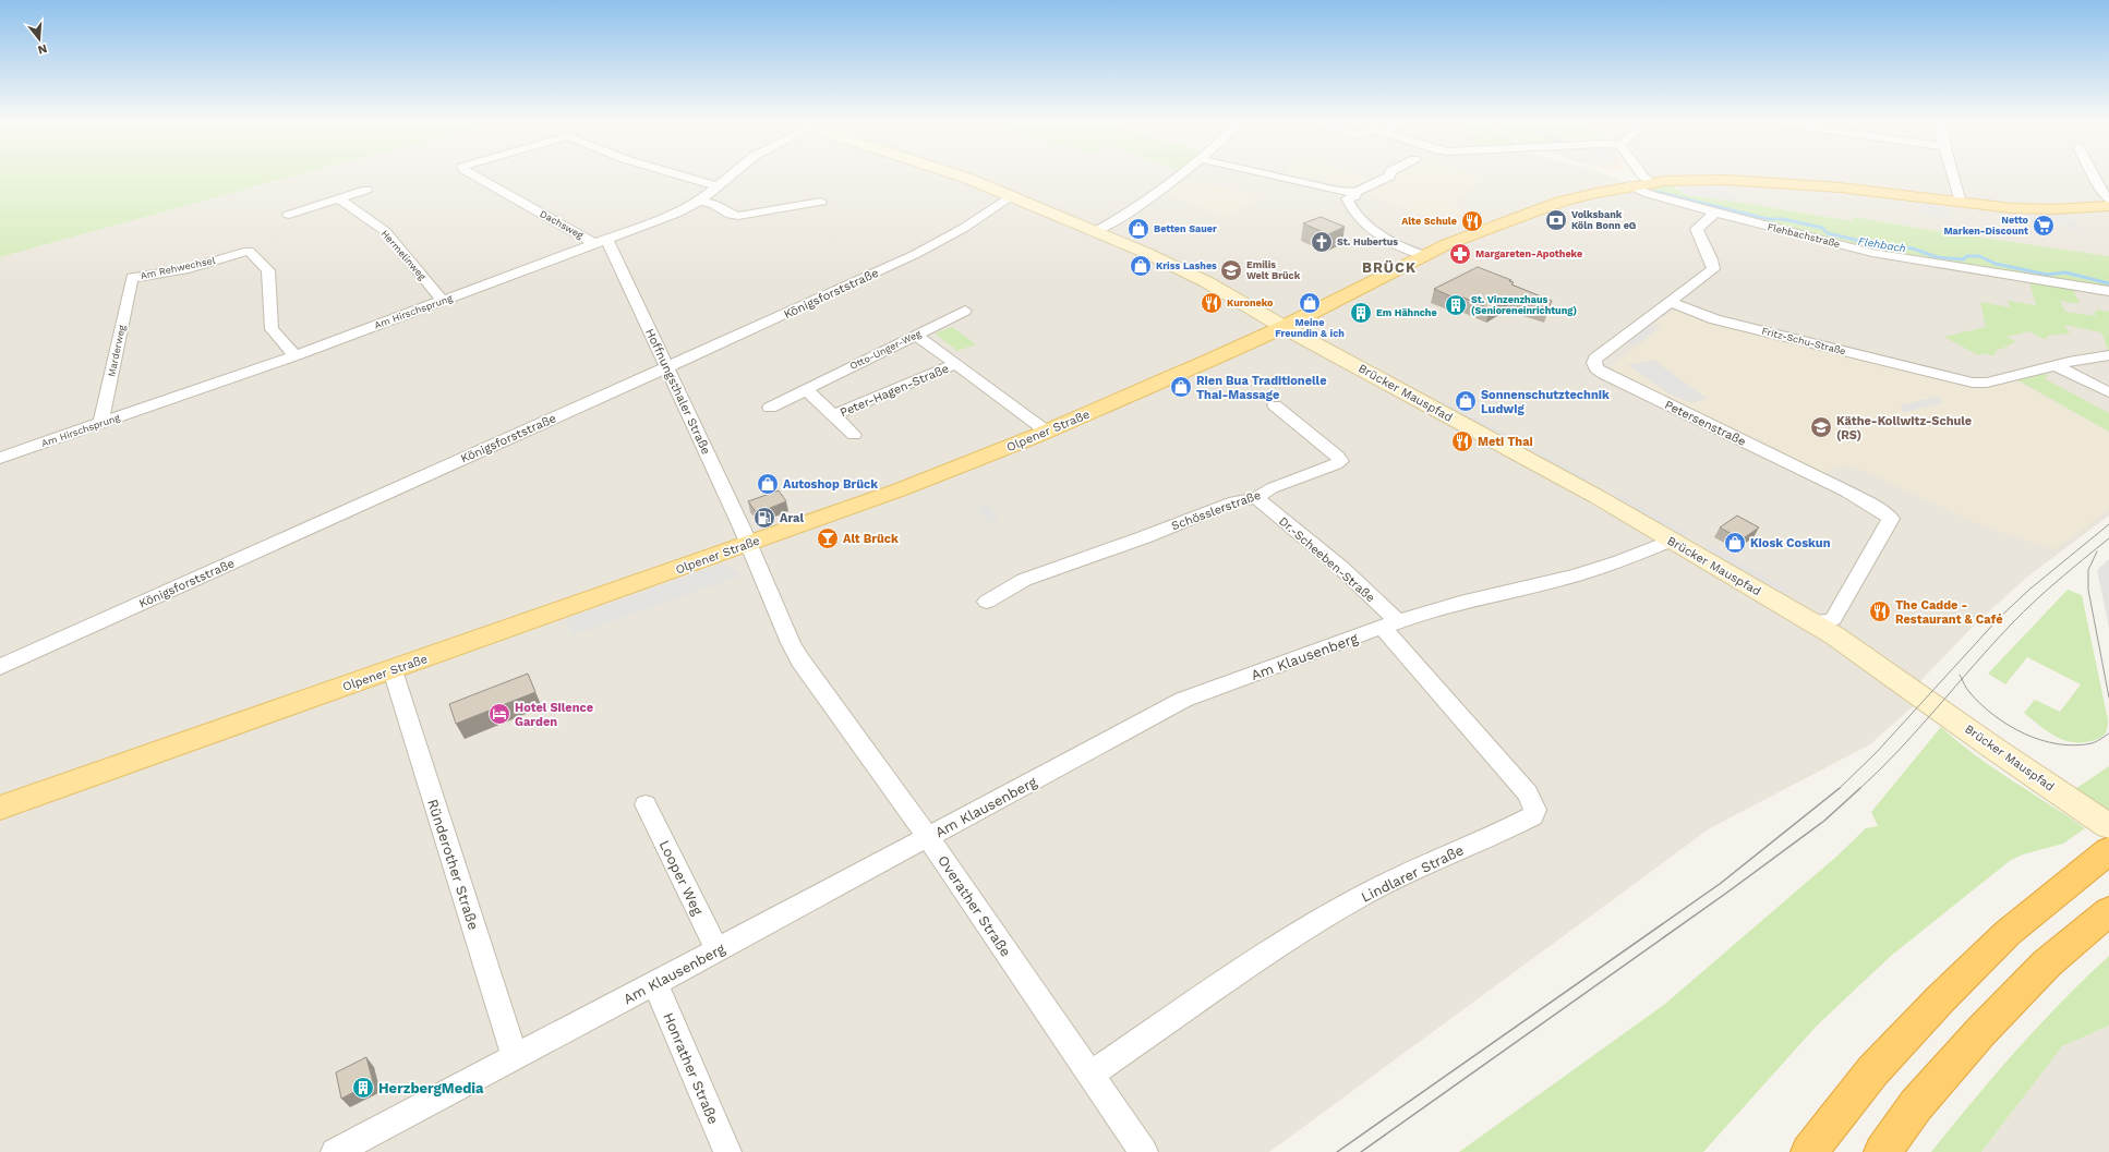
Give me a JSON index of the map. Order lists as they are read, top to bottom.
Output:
{
  "streets": {
    "main road": ["Brücker Mauspfad", "Olpener Straße"],
    "street": [
      "Dachsweg",
      "Flehbachstraße",
      "Hermelinweg",
      "Am Rehwechsel",
      "Königsforststraße",
      "Am Hirschsprung",
      "Fritz-Schu-Straße",
      "Otto-Unger-Weg",
      "Marderweg",
      "Peter-Hagen-Straße",
      "Hoffnungsthaler Straße",
      "Petersenstraße",
      "Schösslerstraße",
      "Dr.-Scheeben-Straße",
      "Am Klausenberg",
      "Ründerother Straße",
      "Lindlarer Straße",
      "Looper Weg",
      "Overather Straße",
      "Honrather Straße"
    ]
  },
  "crossings": [
    ["Dachsweg", "Am Hirschsprung"],
    ["Dachsweg", "Hoffnungsthaler Straße"],
    ["Flehbachstraße", "Petersenstraße"],
    ["Flehbachstraße", "Olpener Straße"],
    ["Hermelinweg", "Am Hirschsprung"],
    ["Am Rehwechsel", "Am Hirschsprung"],
    ["Am Rehwechsel", "Marderweg"],
    ["Königsforststraße", "Hoffnungsthaler Straße"],
    ["Königsforststraße", "Brücker Mauspfad"],
    ["Am Hirschsprung", "Marderweg"],
    ["Am Hirschsprung", "Hoffnungsthaler Straße"],
    ["Fritz-Schu-Straße", "Petersenstraße"],
    ["Otto-Unger-Weg", "Peter-Hagen-Straße"],
    ["Peter-Hagen-Straße", "Olpener Straße"],
    ["Hoffnungsthaler Straße", "Olpener Straße"],
    ["Hoffnungsthaler Straße", "Overather Straße"],
    ["Brücker Mauspfad", "Petersenstraße"],
    ["Brücker Mauspfad", "Olpener Straße"],
    ["Brücker Mauspfad", "Am Klausenberg"],
    ["Olpener Straße", "Ründerother Straße"],
    ["Olpener Straße", "Overather Straße"],
    ["Schösslerstraße", "Dr.-Scheeben-Straße"],
    ["Dr.-Scheeben-Straße", "Am Klausenberg"],
    ["Dr.-Scheeben-Straße", "Lindlarer Straße"],
    ["Am Klausenberg", "Ründerother Straße"],
    ["Am Klausenberg", "Lindlarer Straße"],
    ["Am Klausenberg", "Looper Weg"],
    ["Am Klausenberg", "Overather Straße"],
    ["Am Klausenberg", "Honrather Straße"],
    ["Lindlarer Straße", "Overather Straße"]
  ],
  "districts": ["BRÜCK"],
  "water": ["Flehbach"],
  "places": {
    "bank": ["Volksbank Köln Bonn eG"],
    "restaurant": [
      "Alte Schule",
      "Kuroneko",
      "Meti Thai",
      "The Cadde - Restaurant & Café"
    ],
    "supermarket": ["Netto Marken-Discount"],
    "shop": [
      "Betten Sauer",
      "Kriss Lashes",
      "Meine Freundin & ich",
      "Rien Bua Traditionelle Thai-Massage",
      "Sonnenschutztechnik Ludwig",
      "Autoshop Brück",
      "Kiosk Coskun"
    ],
    "church": ["St. Hubertus"],
    "pharmacy": ["Margareten-Apotheke"],
    "school or university": ["Emilis Welt Brück", "Käthe-Kollwitz-Schule (RS)"],
    "building": ["St. Vinzenzhaus (Senioreneinrichtung)", "Em Hähnche", "HerzbergMedia"],
    "fuel station": ["Aral"],
    "bar": ["Alt Brück"],
    "hotel": ["Hotel Silence Garden"]
  },
  "north": "bottom"
}
